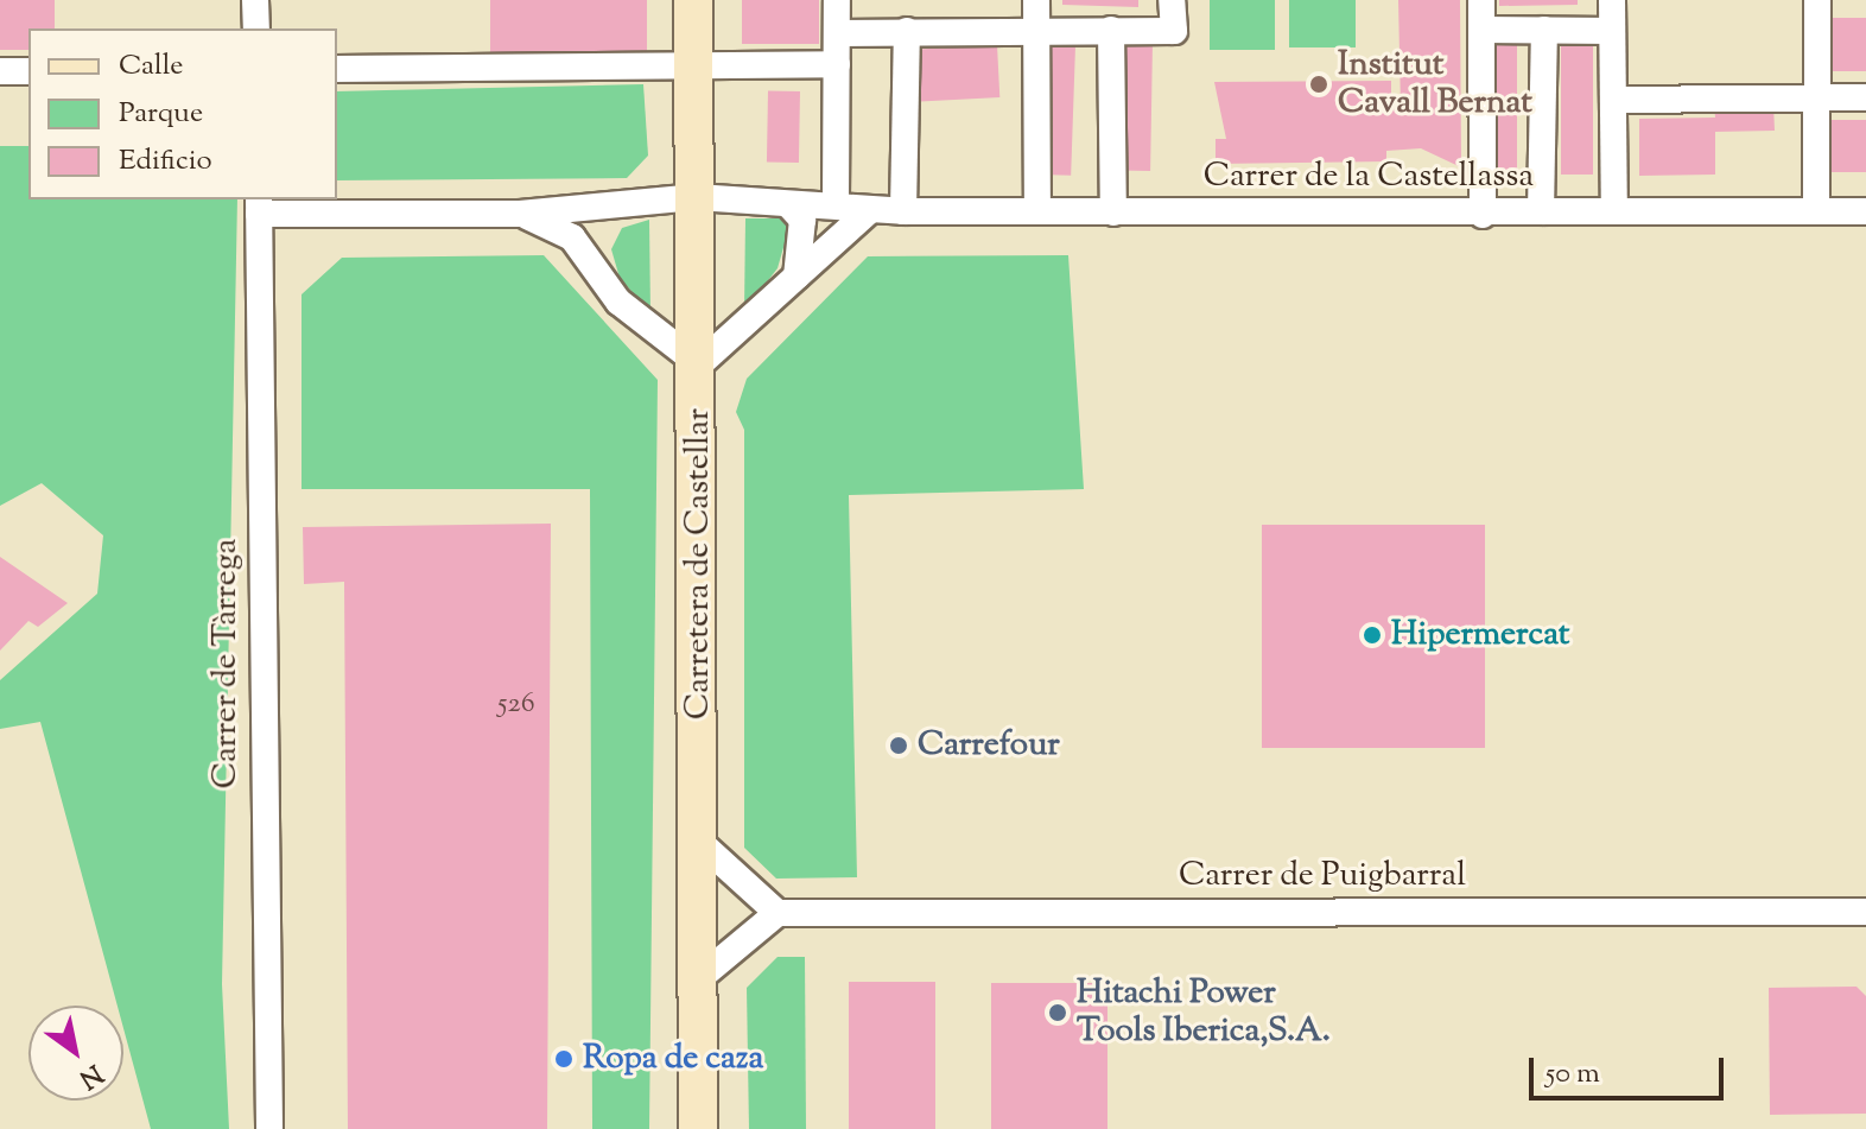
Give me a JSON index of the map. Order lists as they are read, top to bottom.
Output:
{
  "streets": {
    "street": [
      "Carrer de la Castellassa",
      "Carretera de Castellar",
      "Carrer de Tàrrega",
      "Carrer de Puigbarral"
    ]
  },
  "crossings": [
    ["Carrer de la Castellassa", "Carretera de Castellar"],
    ["Carrer de la Castellassa", "Carrer de Tàrrega"]
  ],
  "places": [
    "Institut Cavall Bernat",
    "Hipermercat",
    "Carrefour",
    "Hitachi Power Tools Iberica,S.A.",
    "Ropa de caza"
  ],
  "house_numbers": ["526"],
  "legend": ["Calle", "Parque", "Edificio"],
  "scale_bar": "50 m",
  "north": "bottom right"
}
